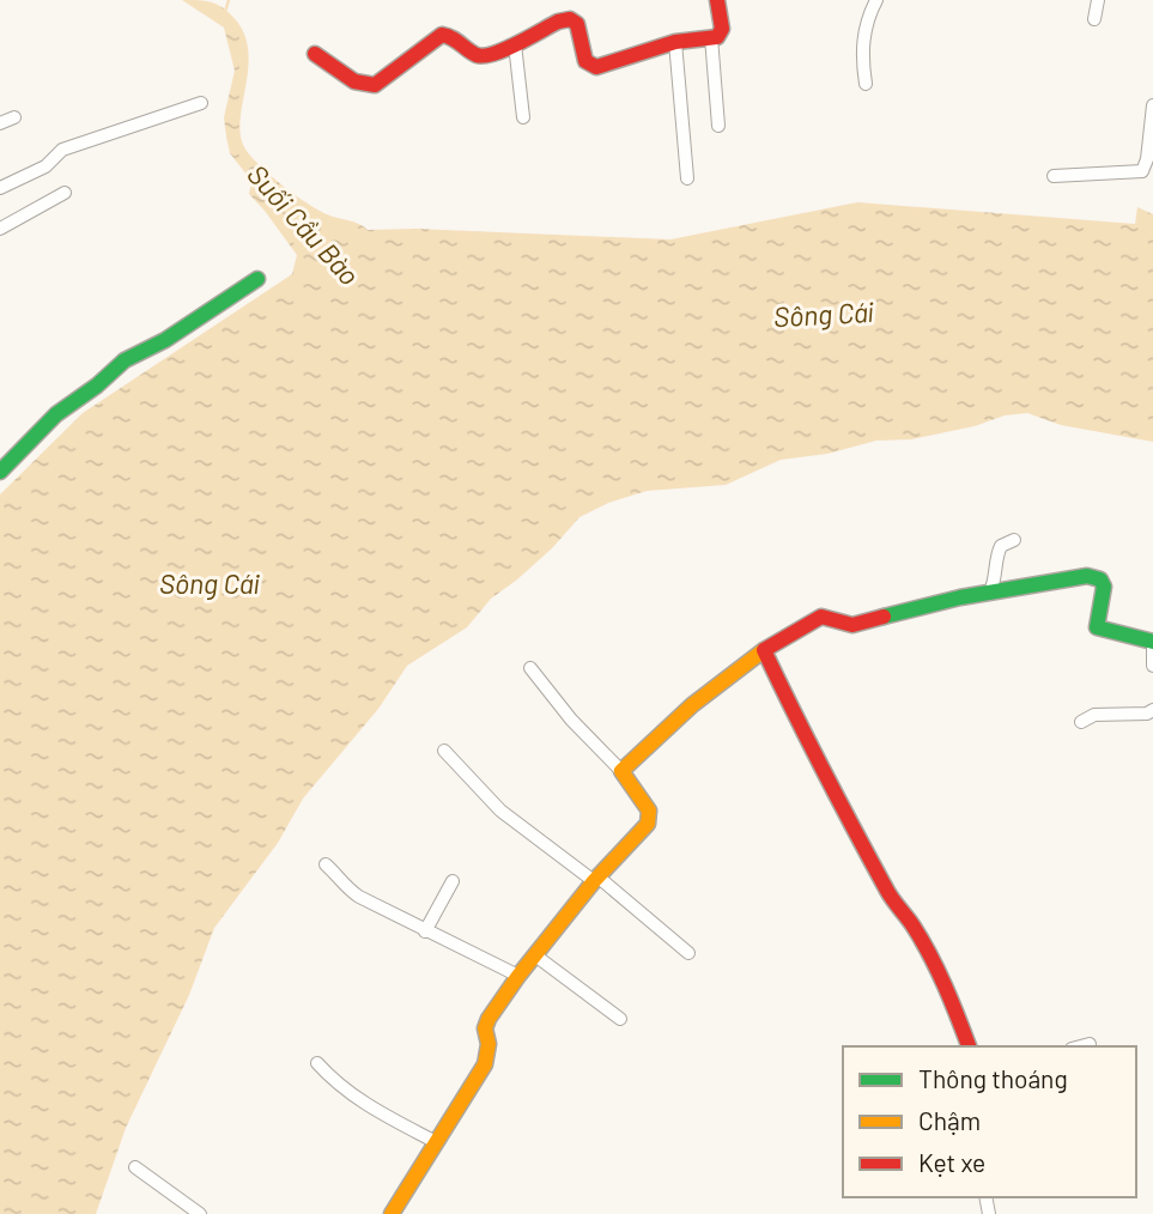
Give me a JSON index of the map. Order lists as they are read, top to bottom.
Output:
{
  "water": ["Suối Cầu Bào", "Sông Cái"],
  "legend": ["Thông thoáng", "Chậm", "Kẹt xe"]
}
